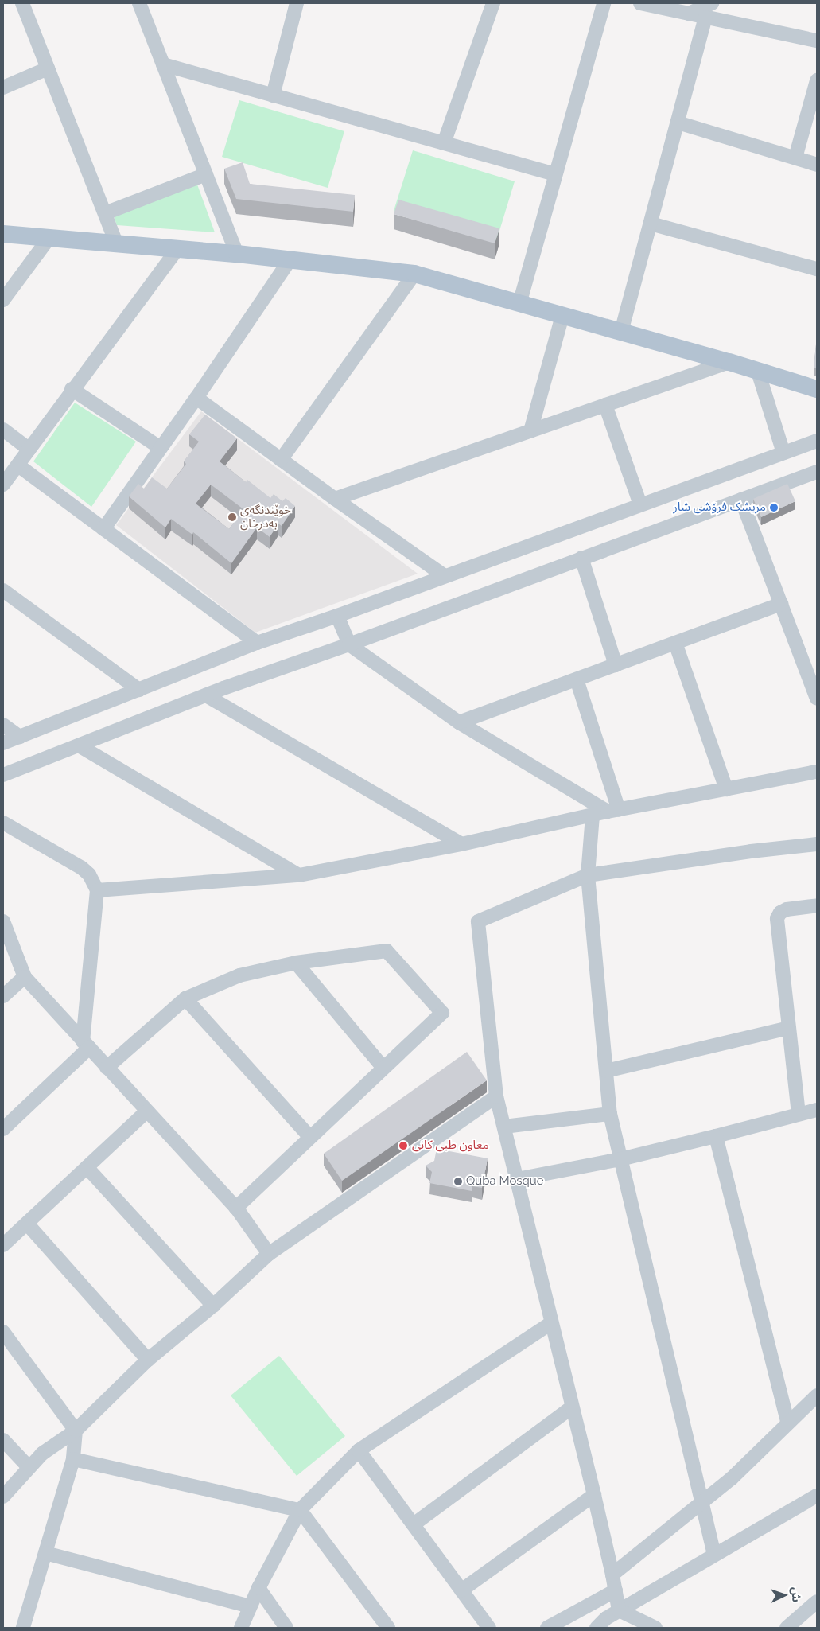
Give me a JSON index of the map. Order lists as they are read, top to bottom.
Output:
{
  "places": [
    "مریشک فرۆشی شار",
    "خوێندنگەی بەدرخان",
    "معاون طبی کانی",
    "Quba Mosque"
  ],
  "north": "right"
}
